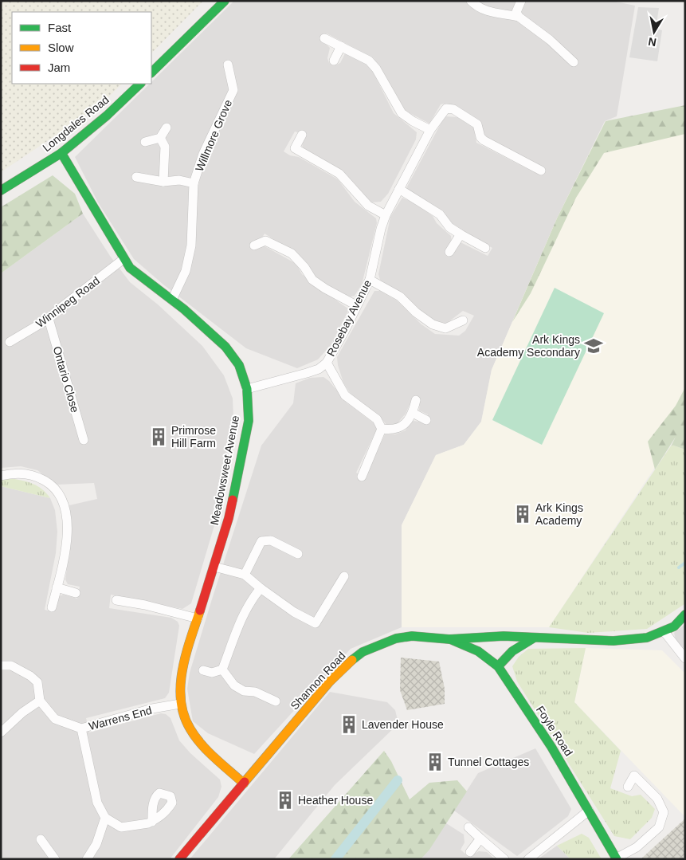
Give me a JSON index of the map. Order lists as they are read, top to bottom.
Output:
{
  "streets": {
    "street": [
      "Longdales Road",
      "Willmore Grove",
      "Winnipeg Road",
      "Rosebay Avenue",
      "Ontario Close",
      "Meadowsweet Avenue",
      "Shannon Road",
      "Warrens End",
      "Foyle Road"
    ]
  },
  "crossings": [
    ["Longdales Road", "Meadowsweet Avenue"],
    ["Willmore Grove", "Meadowsweet Avenue"],
    ["Winnipeg Road", "Ontario Close"],
    ["Winnipeg Road", "Meadowsweet Avenue"],
    ["Rosebay Avenue", "Meadowsweet Avenue"],
    ["Meadowsweet Avenue", "Shannon Road"],
    ["Meadowsweet Avenue", "Warrens End"],
    ["Shannon Road", "Foyle Road"]
  ],
  "places": {
    "school or university": ["Ark Kings Academy Secondary"],
    "building": [
      "Primrose Hill Farm",
      "Ark Kings Academy",
      "Lavender House",
      "Tunnel Cottages",
      "Heather House"
    ]
  },
  "legend": ["Fast", "Slow", "Jam"],
  "north": "bottom"
}
